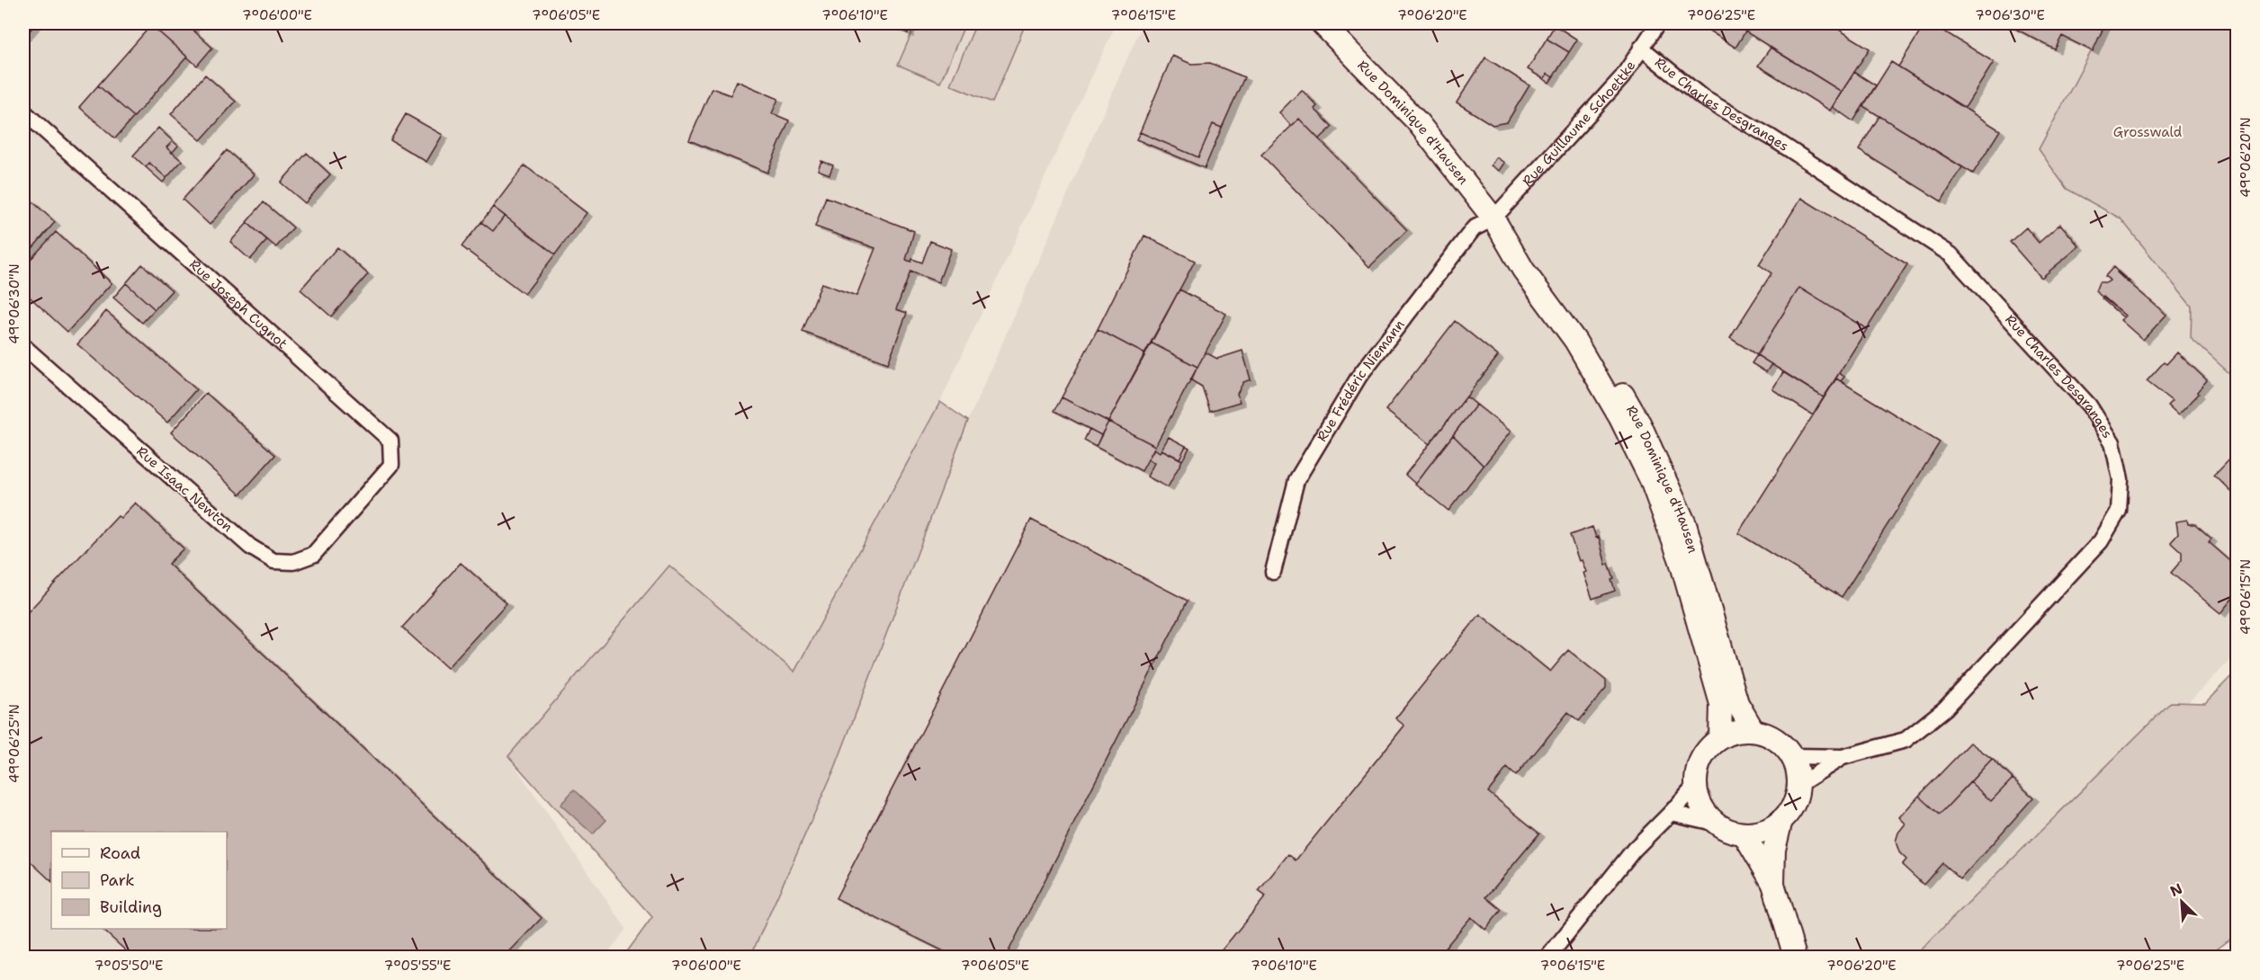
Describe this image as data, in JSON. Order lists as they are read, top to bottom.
{
  "streets": {
    "street": [
      "Rue Charles Desgranges",
      "Rue Guillaume Schoettke",
      "Rue Dominique d'Hausen",
      "Rue Joseph Cugnot",
      "Rue Frédéric Niemann",
      "Rue Isaac Newton"
    ]
  },
  "crossings": [
    ["Rue Charles Desgranges", "Rue Guillaume Schoettke"],
    ["Rue Charles Desgranges", "Rue Dominique d'Hausen"],
    ["Rue Guillaume Schoettke", "Rue Dominique d'Hausen"],
    ["Rue Guillaume Schoettke", "Rue Frédéric Niemann"],
    ["Rue Dominique d'Hausen", "Rue Frédéric Niemann"],
    ["Rue Joseph Cugnot", "Rue Isaac Newton"]
  ],
  "parks": ["Grosswald"],
  "legend": ["Road", "Park", "Building"],
  "north": "top left",
  "coordinates": [
    "7°06'00\"E",
    "7°06'05\"E",
    "7°06'10\"E",
    "7°06'15\"E",
    "7°06'20\"E",
    "7°06'25\"E",
    "7°06'30\"E",
    "49°06'20\"N",
    "49°06'30\"N",
    "49°06'15\"N",
    "49°06'25\"N",
    "7°05'50\"E",
    "7°05'55\"E"
  ]
}
